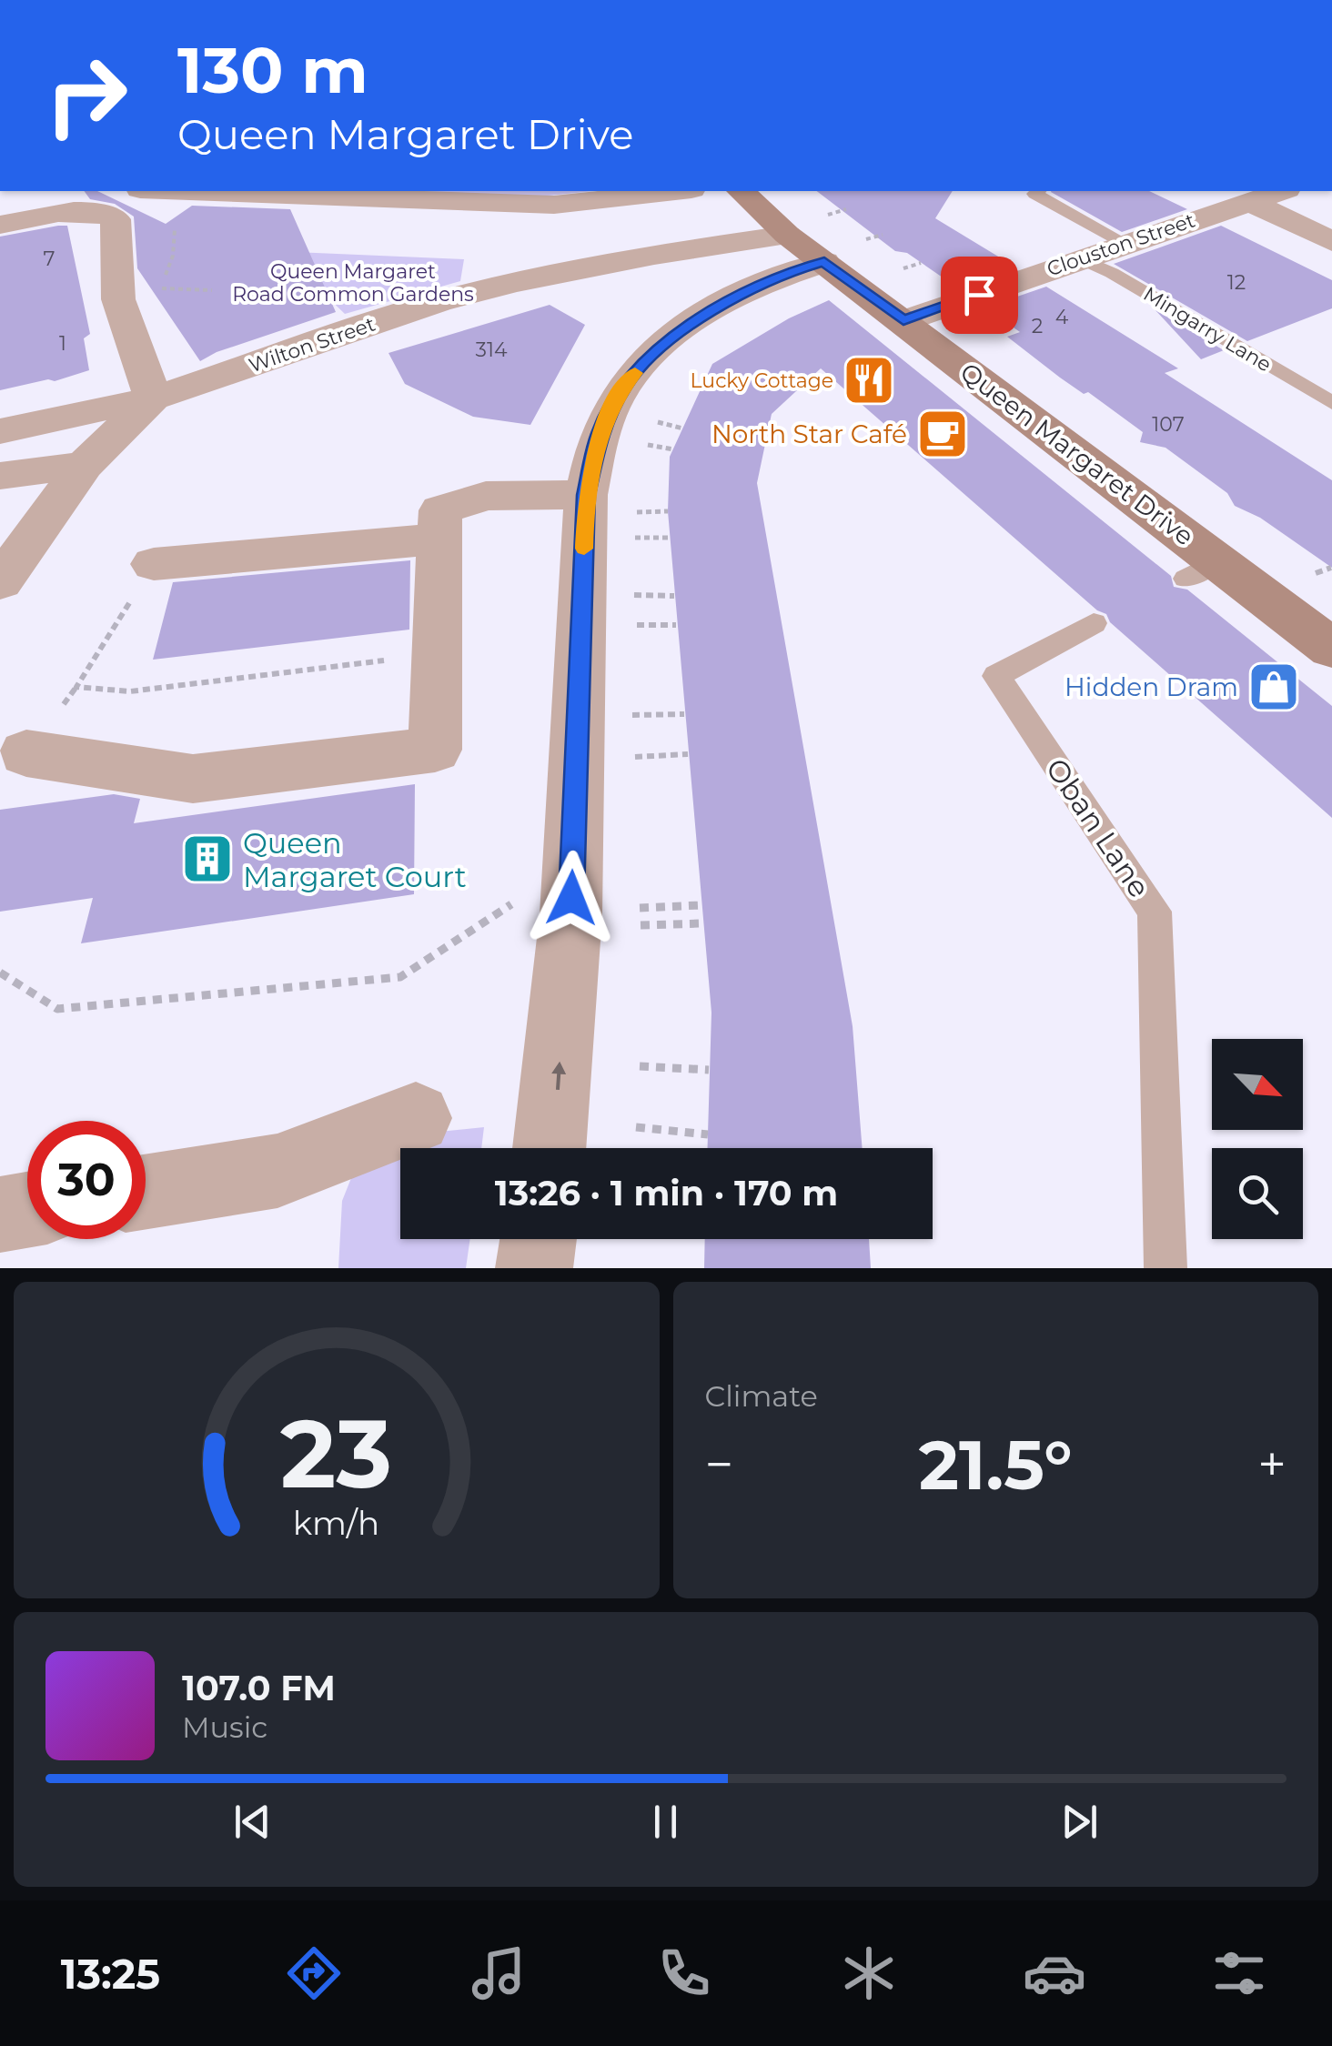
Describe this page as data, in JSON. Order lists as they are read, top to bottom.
{
  "streets": {
    "main road": ["Queen Margaret Drive"],
    "street": ["Clouston Street", "Wilton Street"],
    "lane": ["Mingarry Lane", "Oban Lane"]
  },
  "crossings": [
    ["Clouston Street", "Mingarry Lane"],
    ["Clouston Street", "Queen Margaret Drive"],
    ["Wilton Street", "Queen Margaret Drive"]
  ],
  "parks": ["Queen Margaret Road Common Gardens"],
  "places": {
    "restaurant": ["Lucky Cottage"],
    "cafe": ["North Star Café"],
    "shop": ["Hidden Dram"],
    "building": ["Queen Margaret Court"]
  },
  "house_numbers": [
    "7",
    "12",
    "4",
    "2",
    "1",
    "314",
    "107"
  ],
  "north": "bottom right",
  "page": {
    "turn": ["130 m", "Queen Margaret Drive"],
    "limit": "30",
    "trip": "13:26 · 1 min · 170 m",
    "tile": "Climate",
    "heat": ["−", "21.5°", "+"],
    "song": ["107.0 FM", "Music"],
    "tabs": "13:25",
    "gauge": ["23", "km/h"]
  }
}
